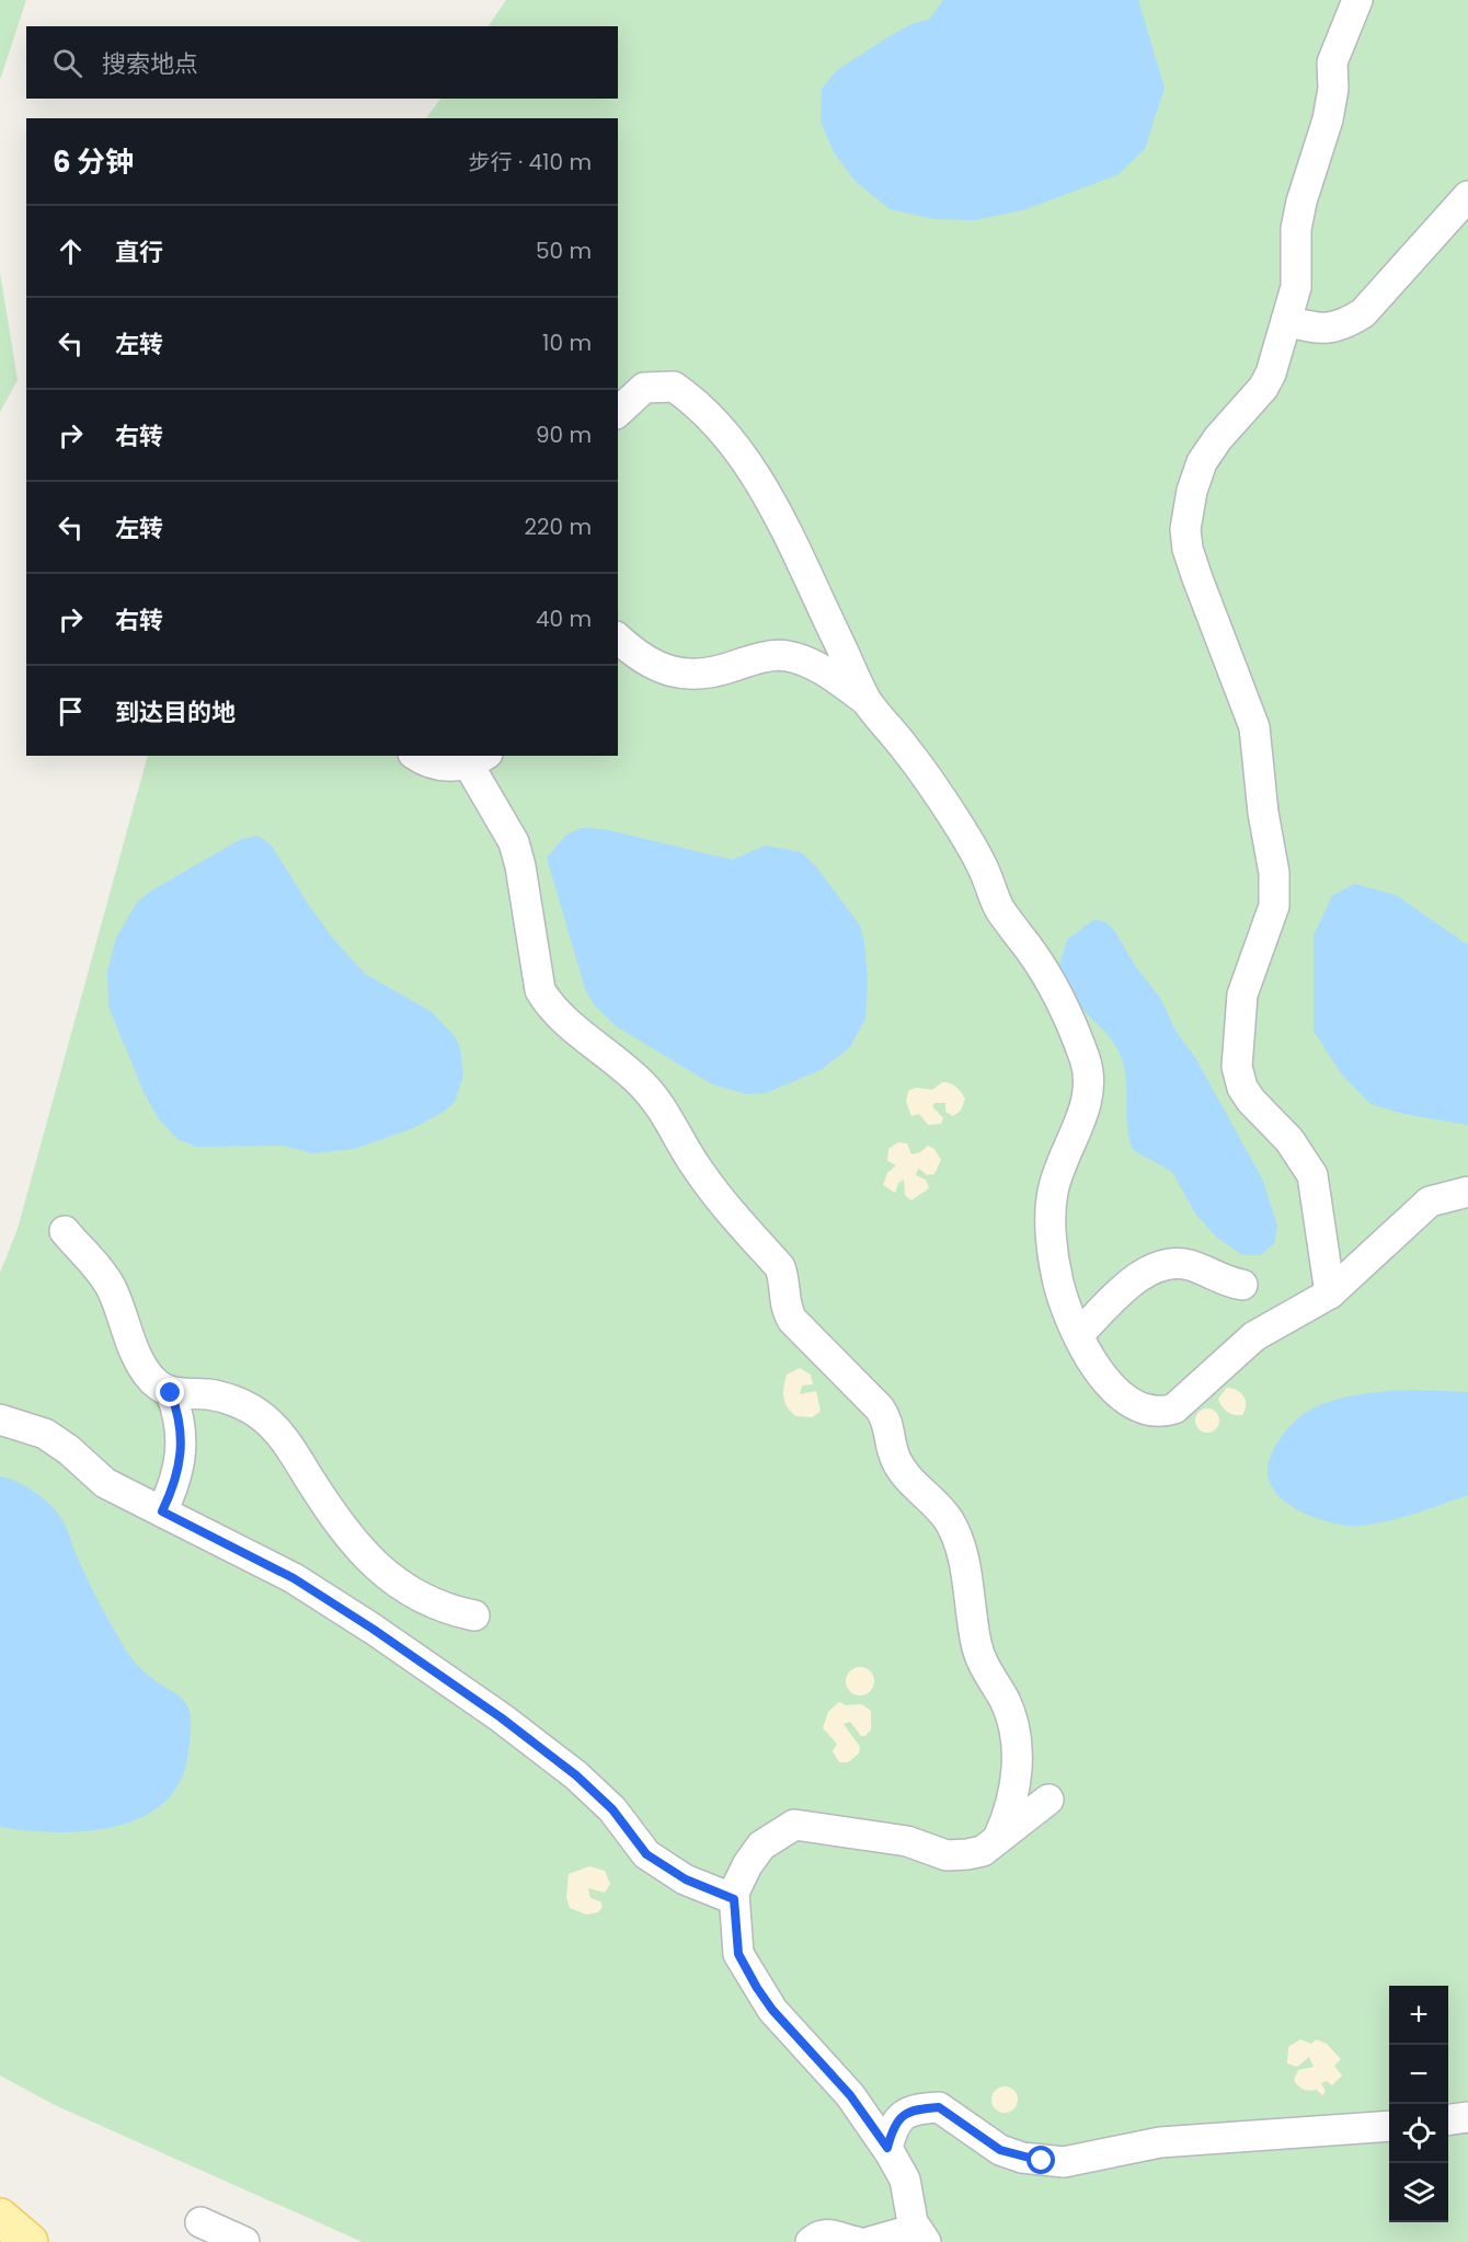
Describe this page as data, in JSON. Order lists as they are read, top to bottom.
{
  "page": {
    "search": "搜索地点",
    "heading": ["6 分钟", "步行 · 410 m"],
    "list": [
      ["直行", "50 m"],
      ["左转", "10 m"],
      ["右转", "90 m"],
      ["左转", "220 m"],
      ["右转", "40 m"],
      "到达目的地"
    ],
    "map_buttons": ["+", "−"]
  }
}
